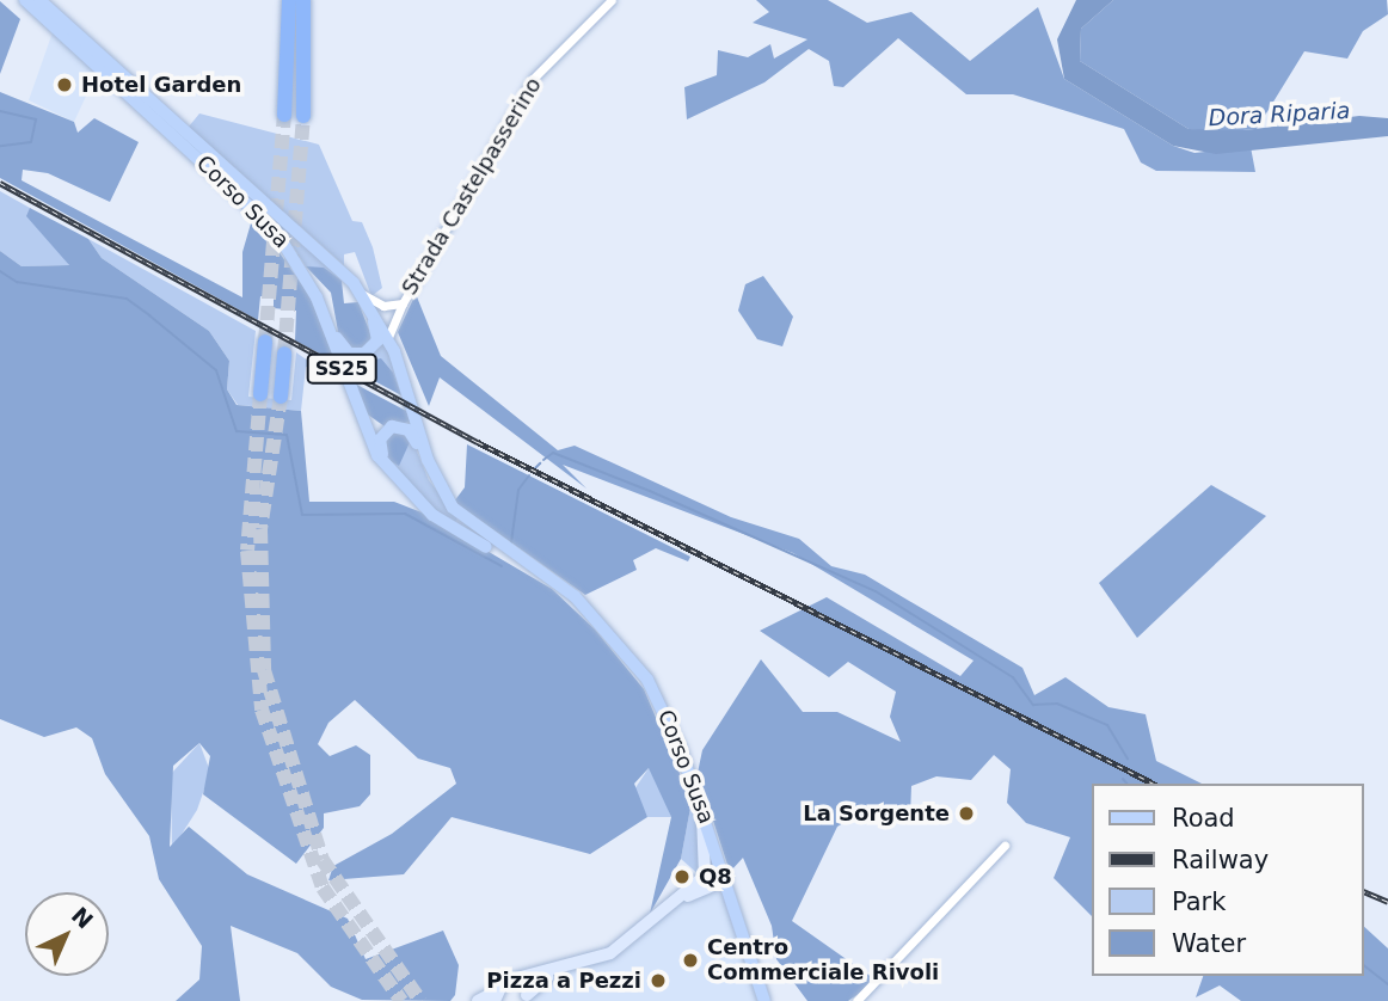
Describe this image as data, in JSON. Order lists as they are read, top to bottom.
{
  "streets": {
    "main road": ["Corso Susa", "SS25"],
    "street": ["Strada Castelpasserino"]
  },
  "crossings": [
    ["Strada Castelpasserino", "Corso Susa"]
  ],
  "water": ["Dora Riparia"],
  "places": [
    "Hotel Garden",
    "La Sorgente",
    "Q8",
    "Centro Commerciale Rivoli",
    "Pizza a Pezzi"
  ],
  "legend": [
    "Road",
    "Railway",
    "Park",
    "Water"
  ],
  "north": "top right"
}
